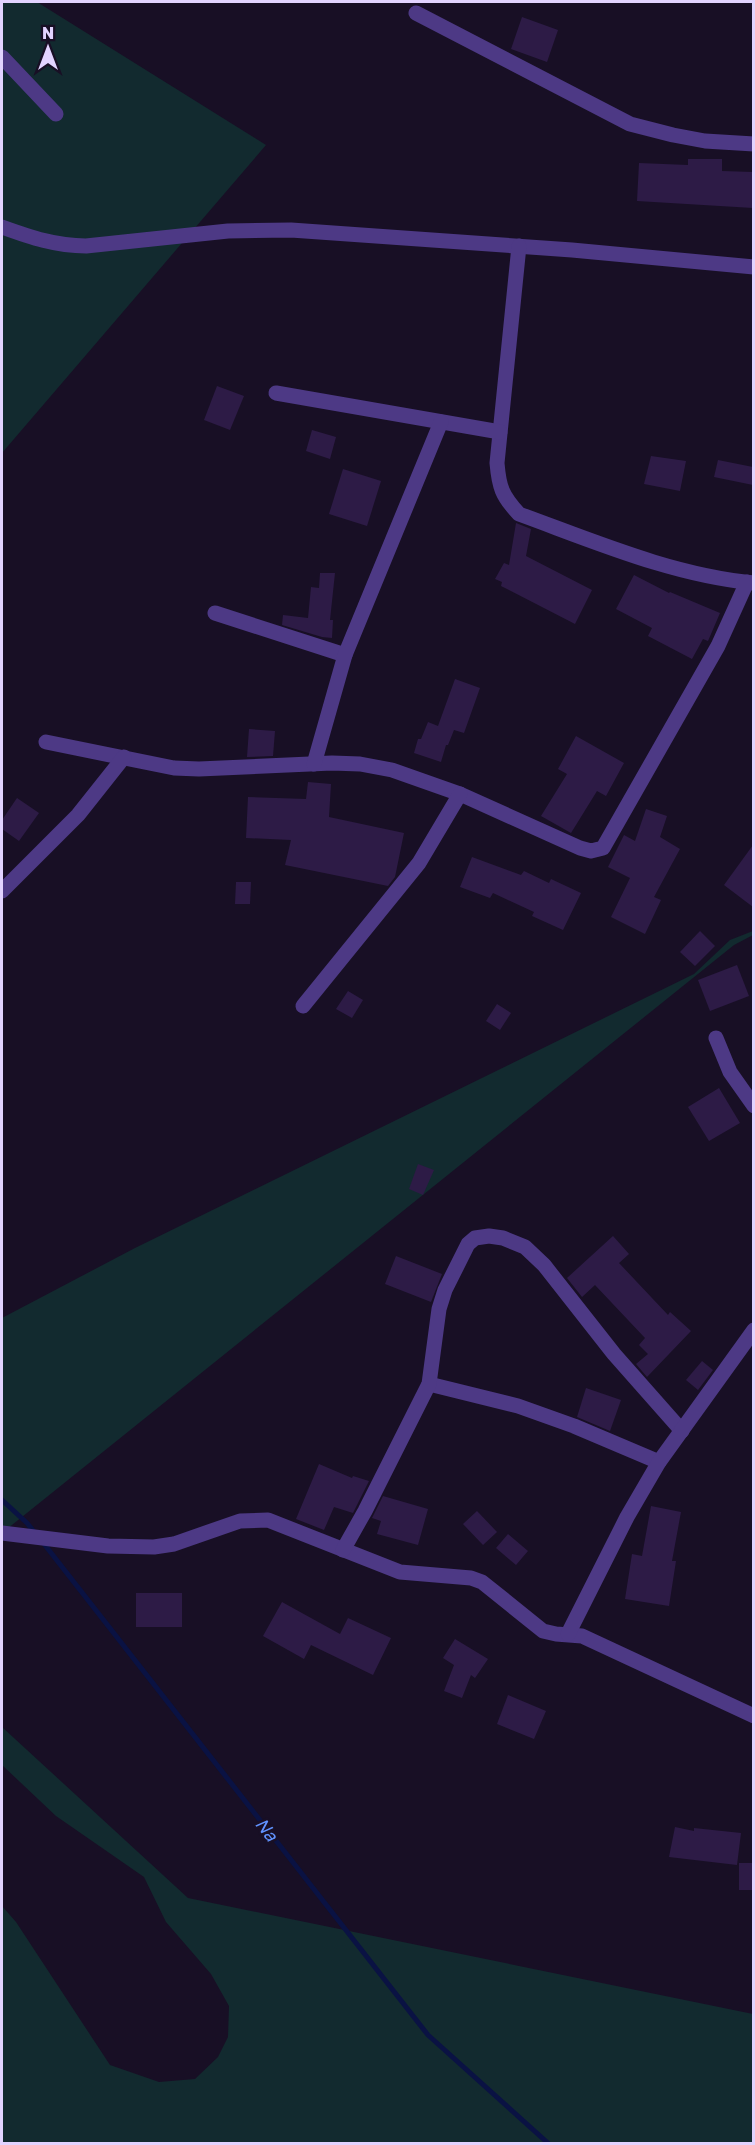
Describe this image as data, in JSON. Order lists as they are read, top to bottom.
{
  "water": ["Na"],
  "north": "top"
}
